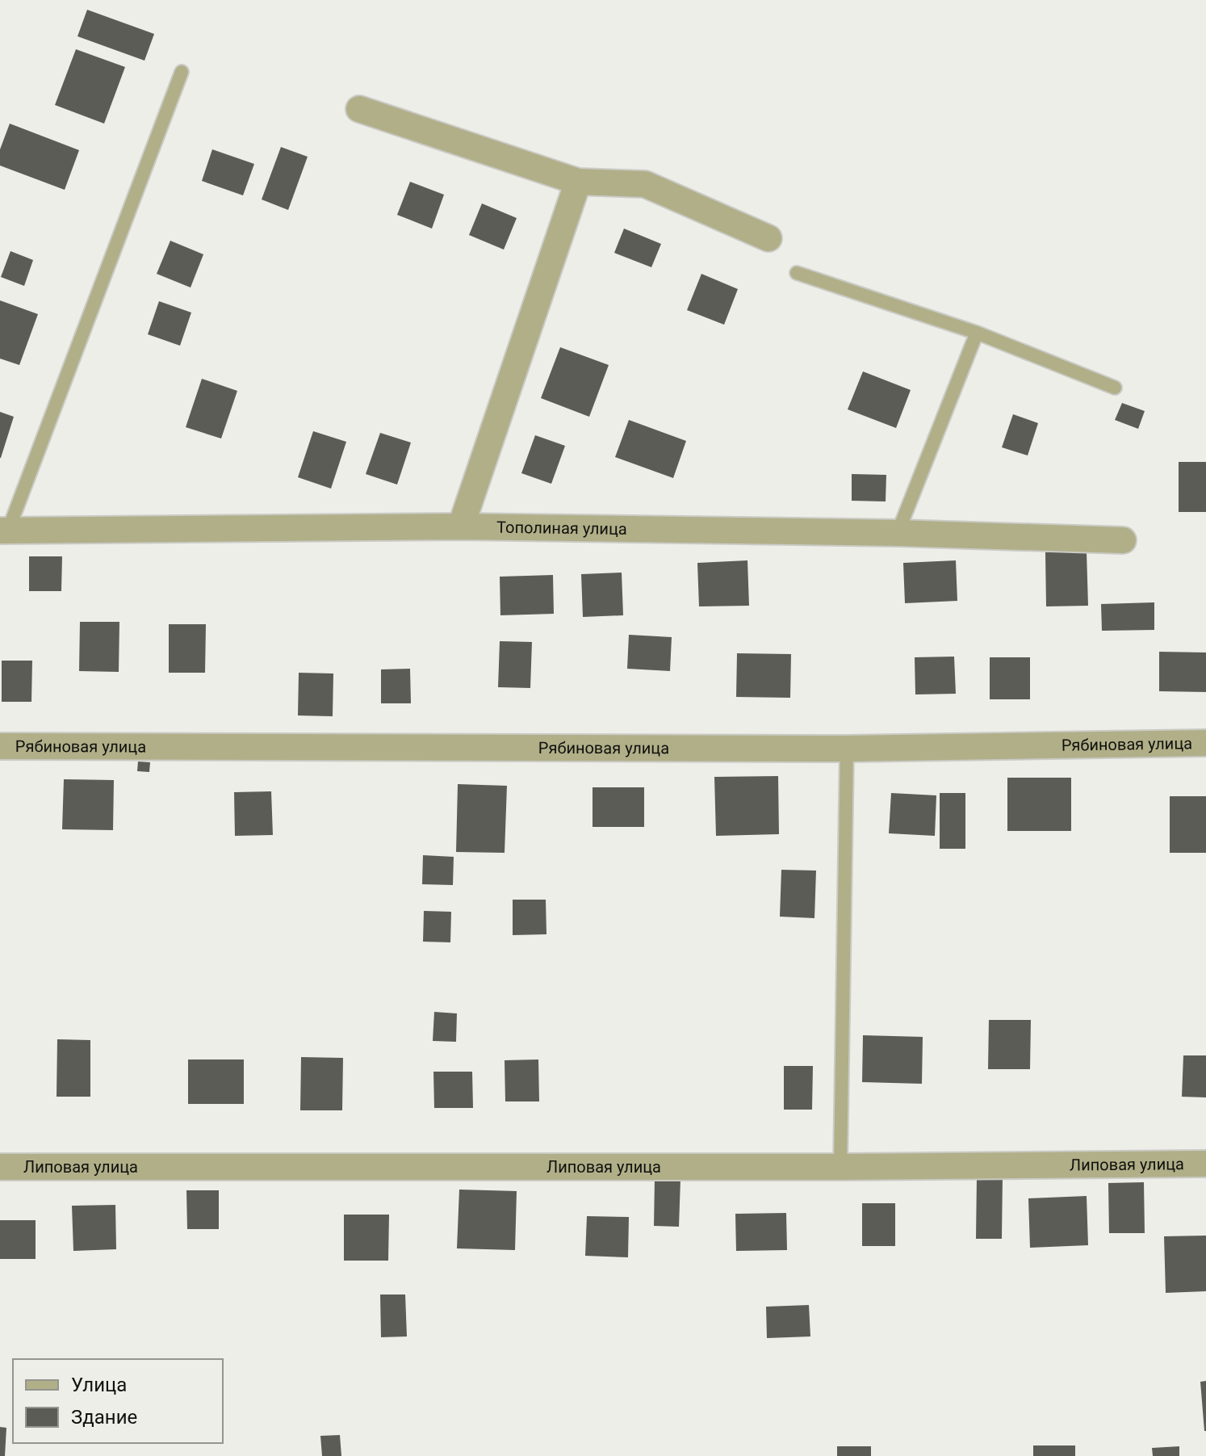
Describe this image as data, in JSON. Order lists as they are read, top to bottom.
{
  "streets": {
    "street": ["Тополиная улица", "Рябиновая улица", "Липовая улица"]
  },
  "legend": ["Улица", "Здание"]
}
